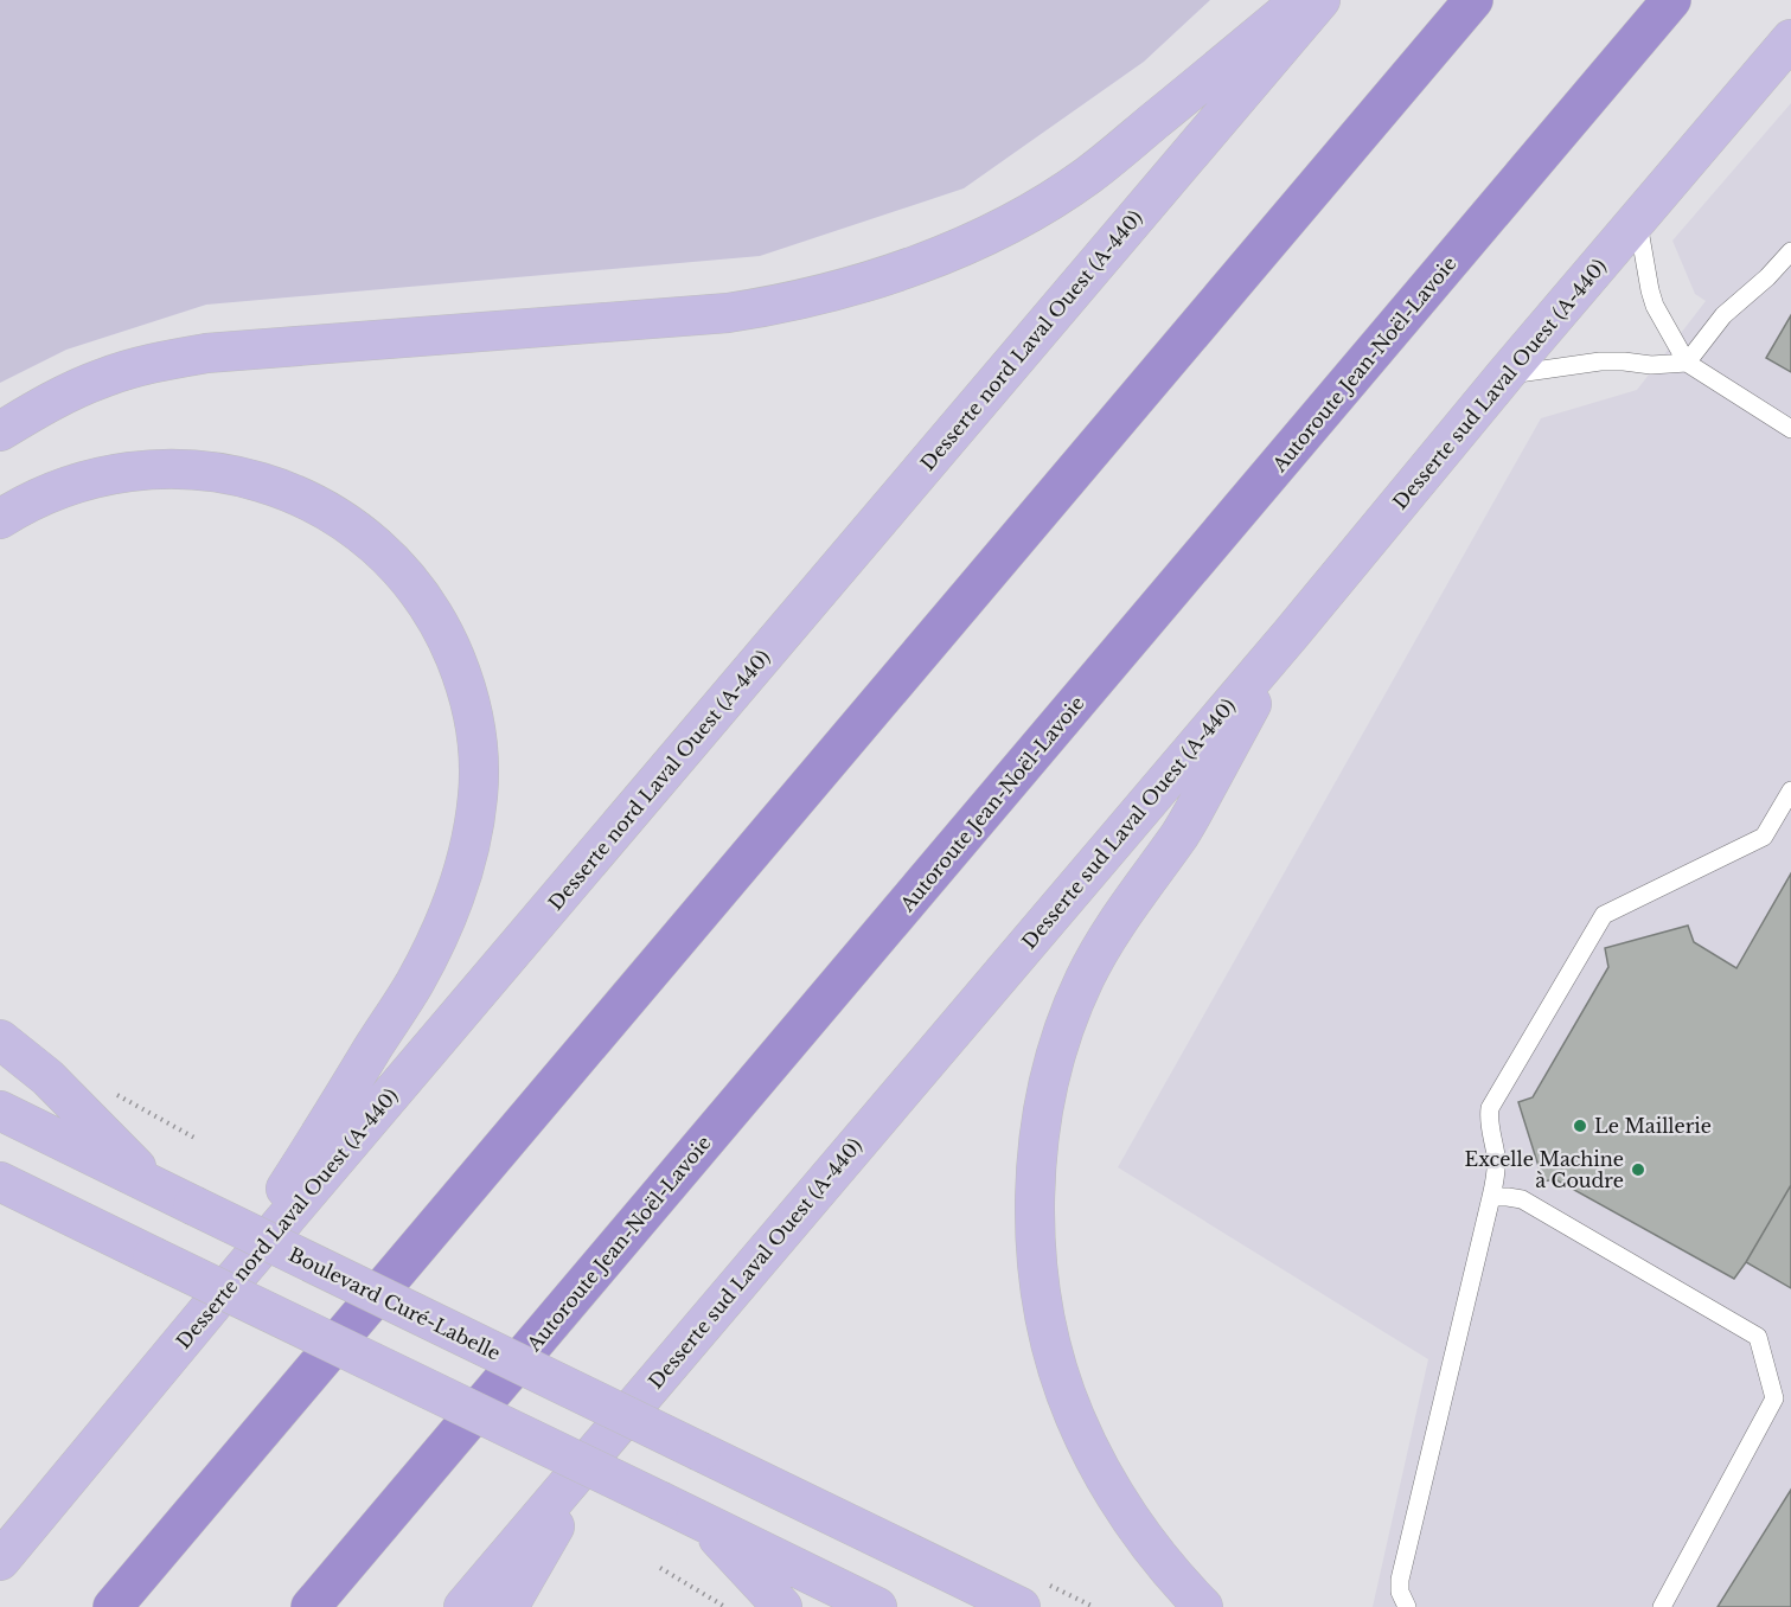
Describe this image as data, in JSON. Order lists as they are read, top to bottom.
{
  "streets": {
    "highway": ["Autoroute Jean-Noël-Lavoie"],
    "main road": ["Desserte nord Laval Ouest (A-440)", "Desserte sud Laval Ouest (A-440)", "Boulevard Curé-Labelle"]
  },
  "places": ["Le Maillerie", "Excelle Machine à Coudre"]
}
